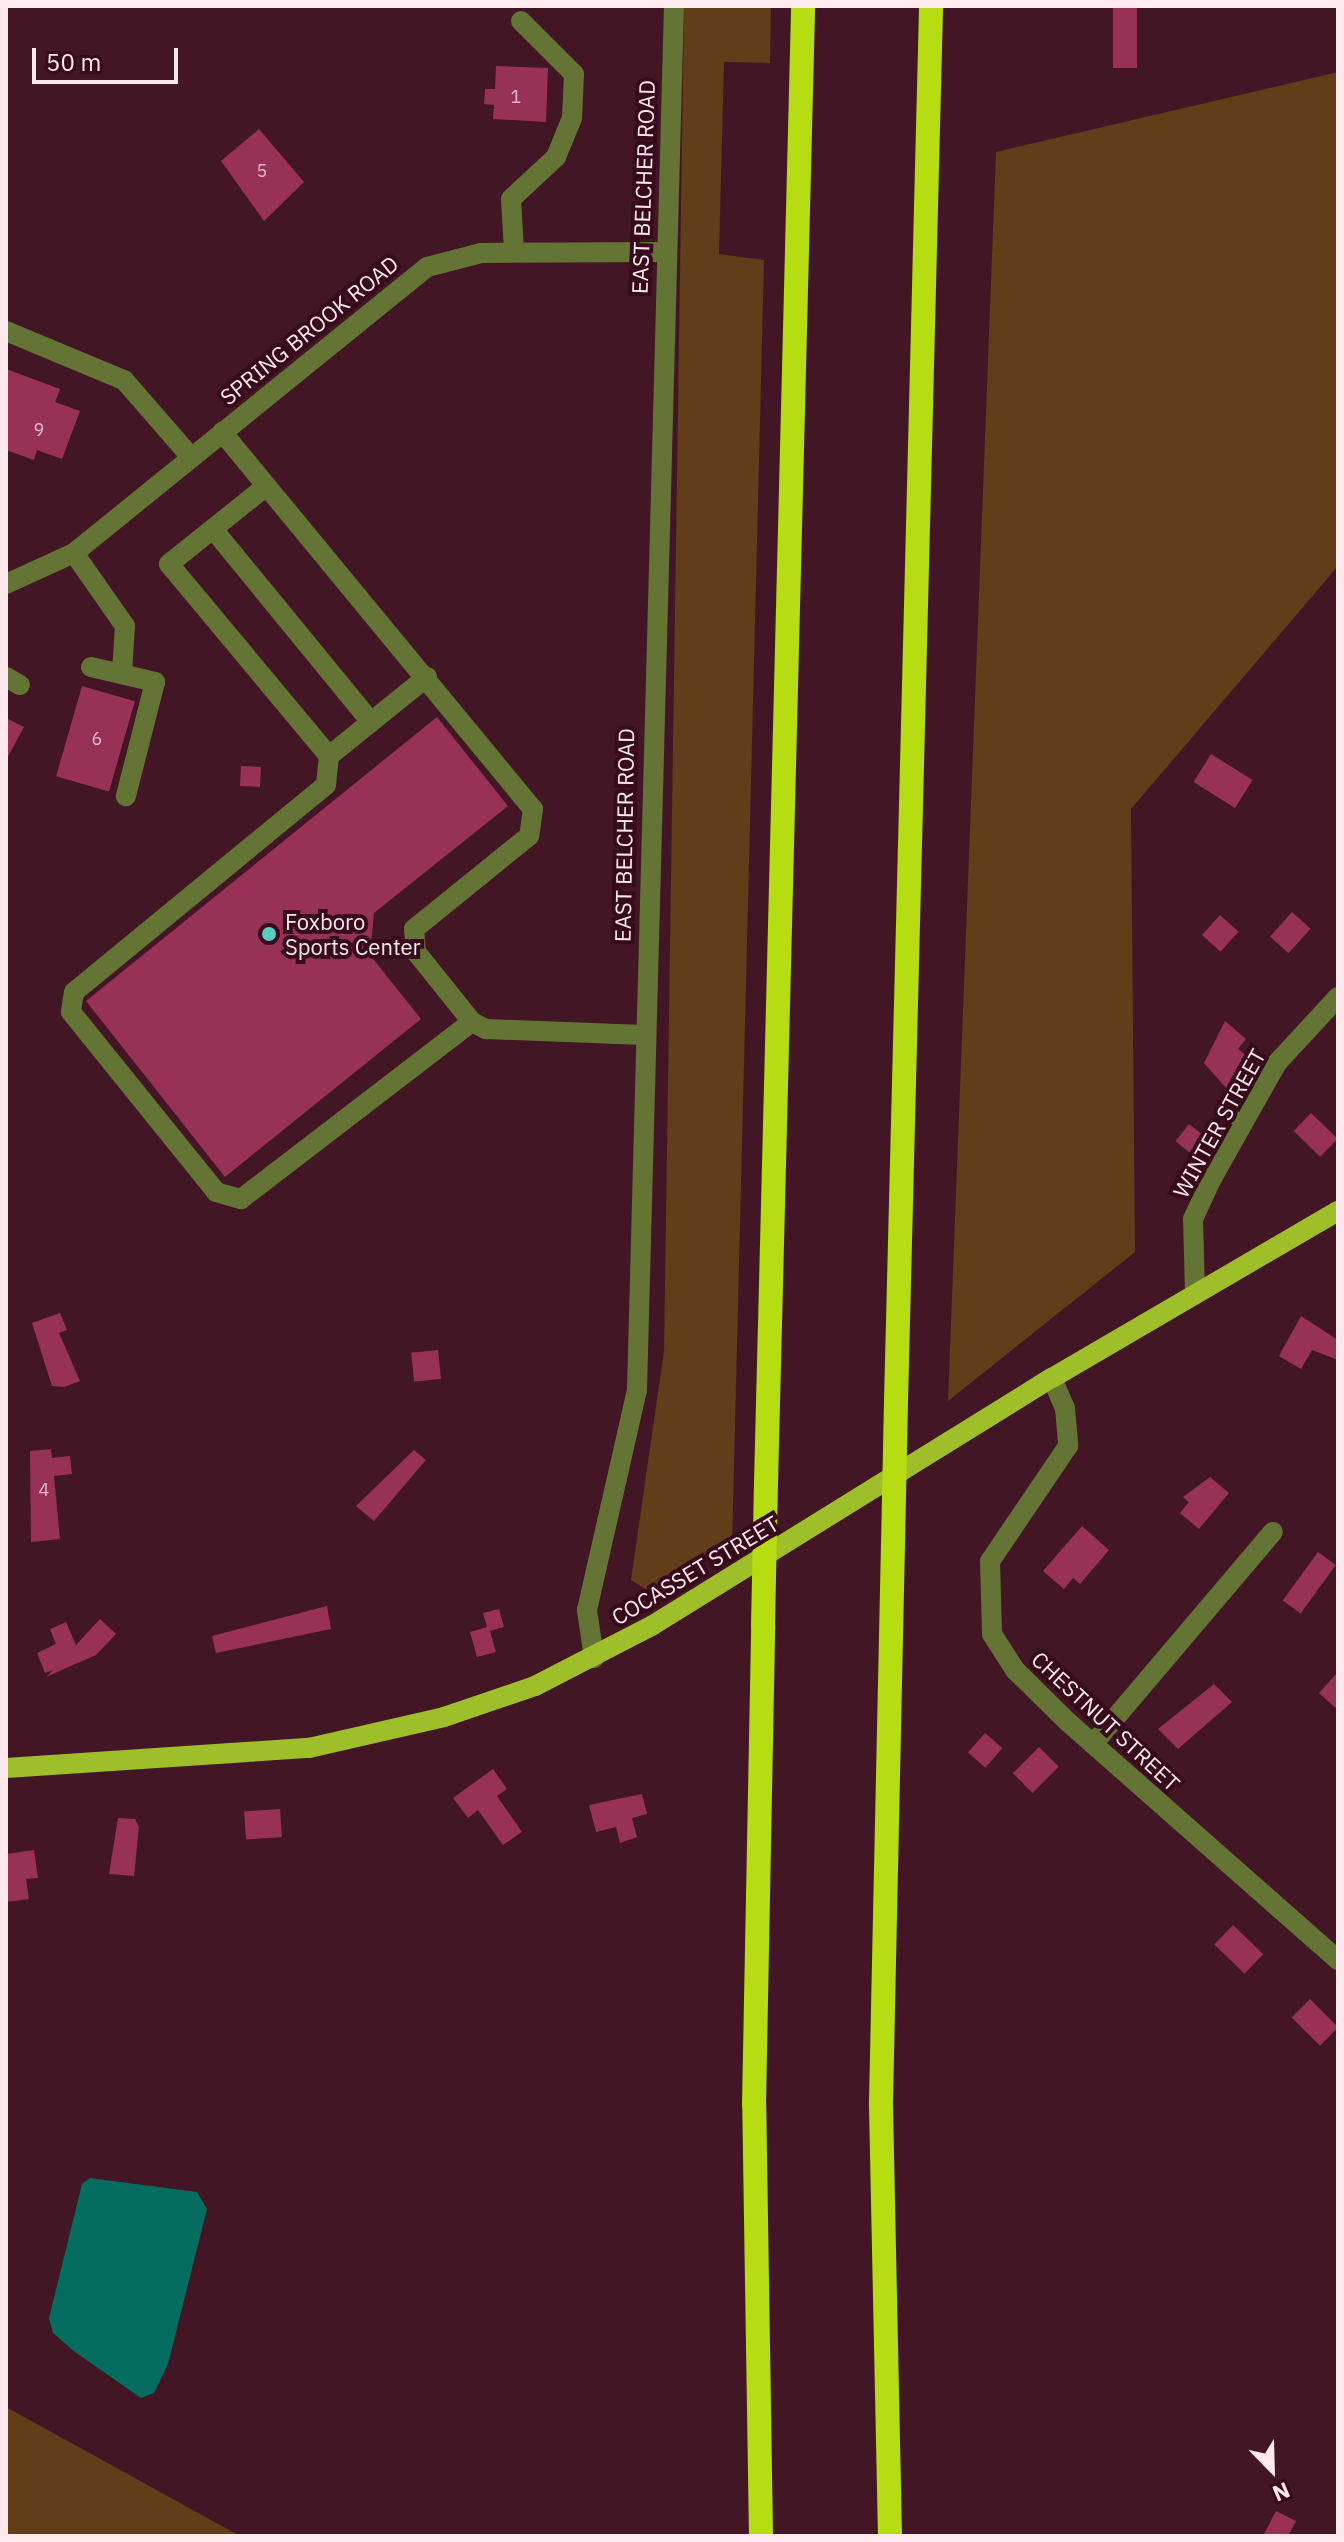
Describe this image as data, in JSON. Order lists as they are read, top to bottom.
{
  "streets": {
    "main road": ["COCASSET STREET"],
    "street": [
      "EAST BELCHER ROAD",
      "SPRING BROOK ROAD",
      "WINTER STREET",
      "CHESTNUT STREET"
    ]
  },
  "crossings": [
    ["EAST BELCHER ROAD", "SPRING BROOK ROAD"],
    ["EAST BELCHER ROAD", "COCASSET STREET"],
    ["WINTER STREET", "COCASSET STREET"],
    ["COCASSET STREET", "CHESTNUT STREET"]
  ],
  "places": ["Foxboro Sports Center"],
  "house_numbers": [
    "1",
    "5",
    "9",
    "6",
    "4"
  ],
  "scale_bar": "50 m",
  "north": "bottom right"
}
